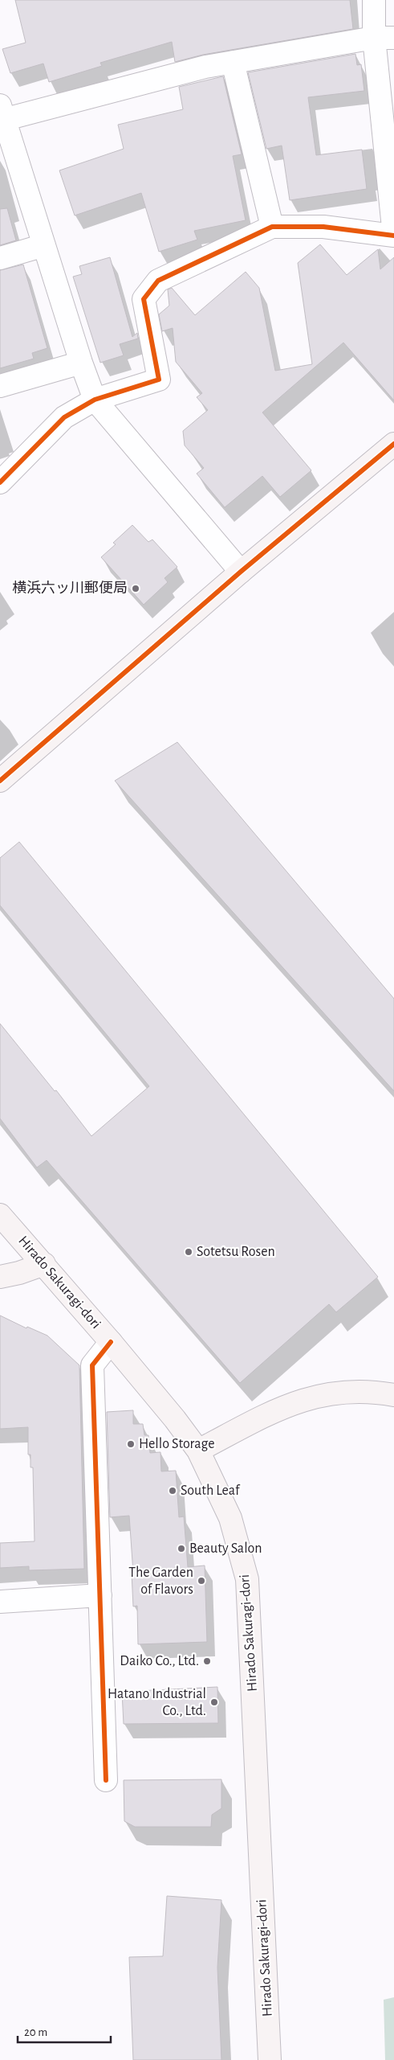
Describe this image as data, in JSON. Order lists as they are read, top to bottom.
{
  "streets": {
    "main road": ["Hirado Sakuragi-dori"]
  },
  "places": [
    "横浜六ッ川郵便局",
    "Sotetsu Rosen",
    "Hello Storage",
    "South Leaf",
    "Beauty Salon",
    "The Garden of Flavors",
    "Daiko Co., Ltd.",
    "Hatano Industrial Co., Ltd."
  ],
  "scale_bar": "20 m"
}
